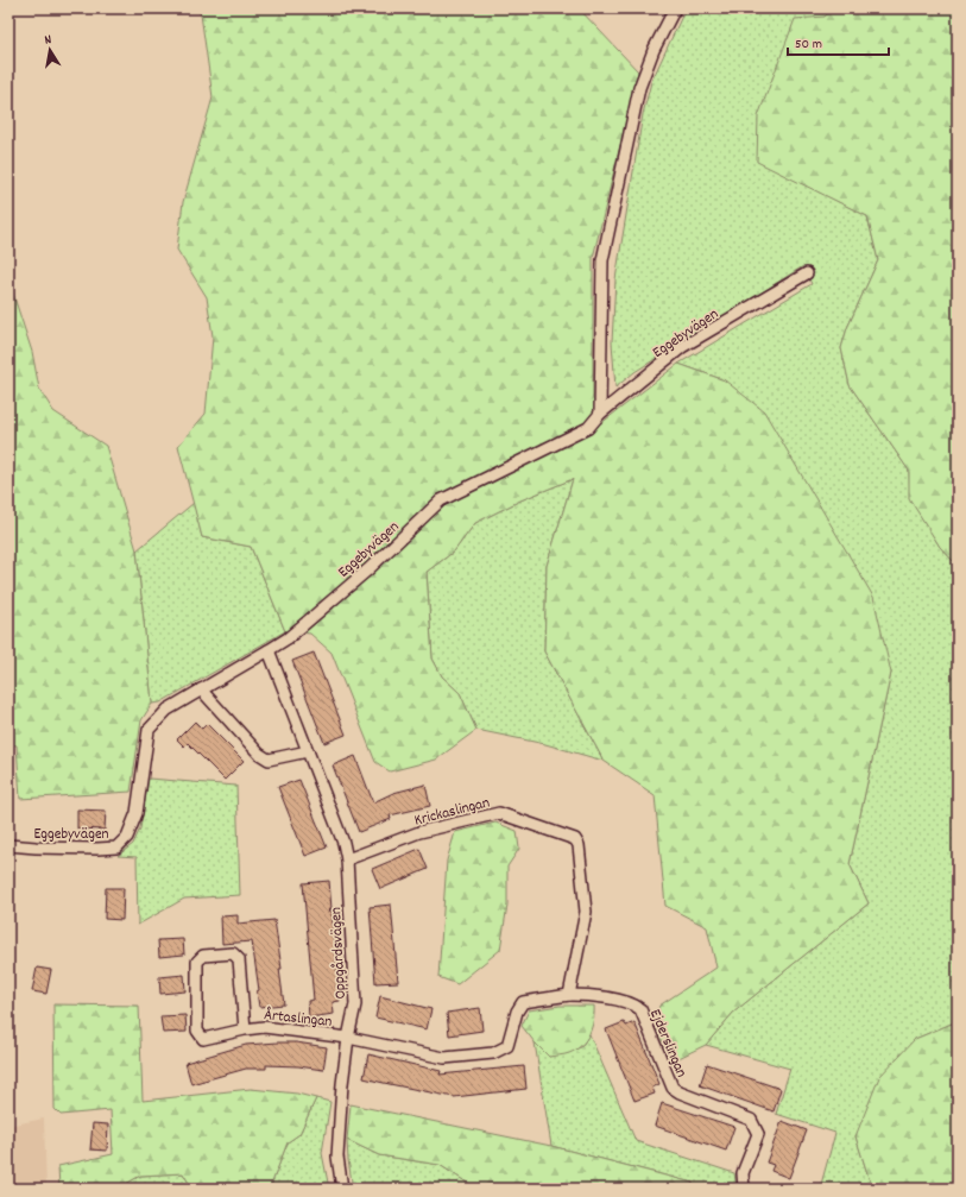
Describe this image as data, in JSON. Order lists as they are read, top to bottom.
{
  "streets": {
    "street": [
      "Eggebyvägen",
      "Krickaslingan",
      "Oppgårdsvägen",
      "Årtaslingan",
      "Ejderslingan"
    ]
  },
  "crossings": [
    ["Eggebyvägen", "Oppgårdsvägen"],
    ["Krickaslingan", "Oppgårdsvägen"],
    ["Krickaslingan", "Ejderslingan"],
    ["Oppgårdsvägen", "Årtaslingan"]
  ],
  "scale_bar": "50 m",
  "north": "top"
}
